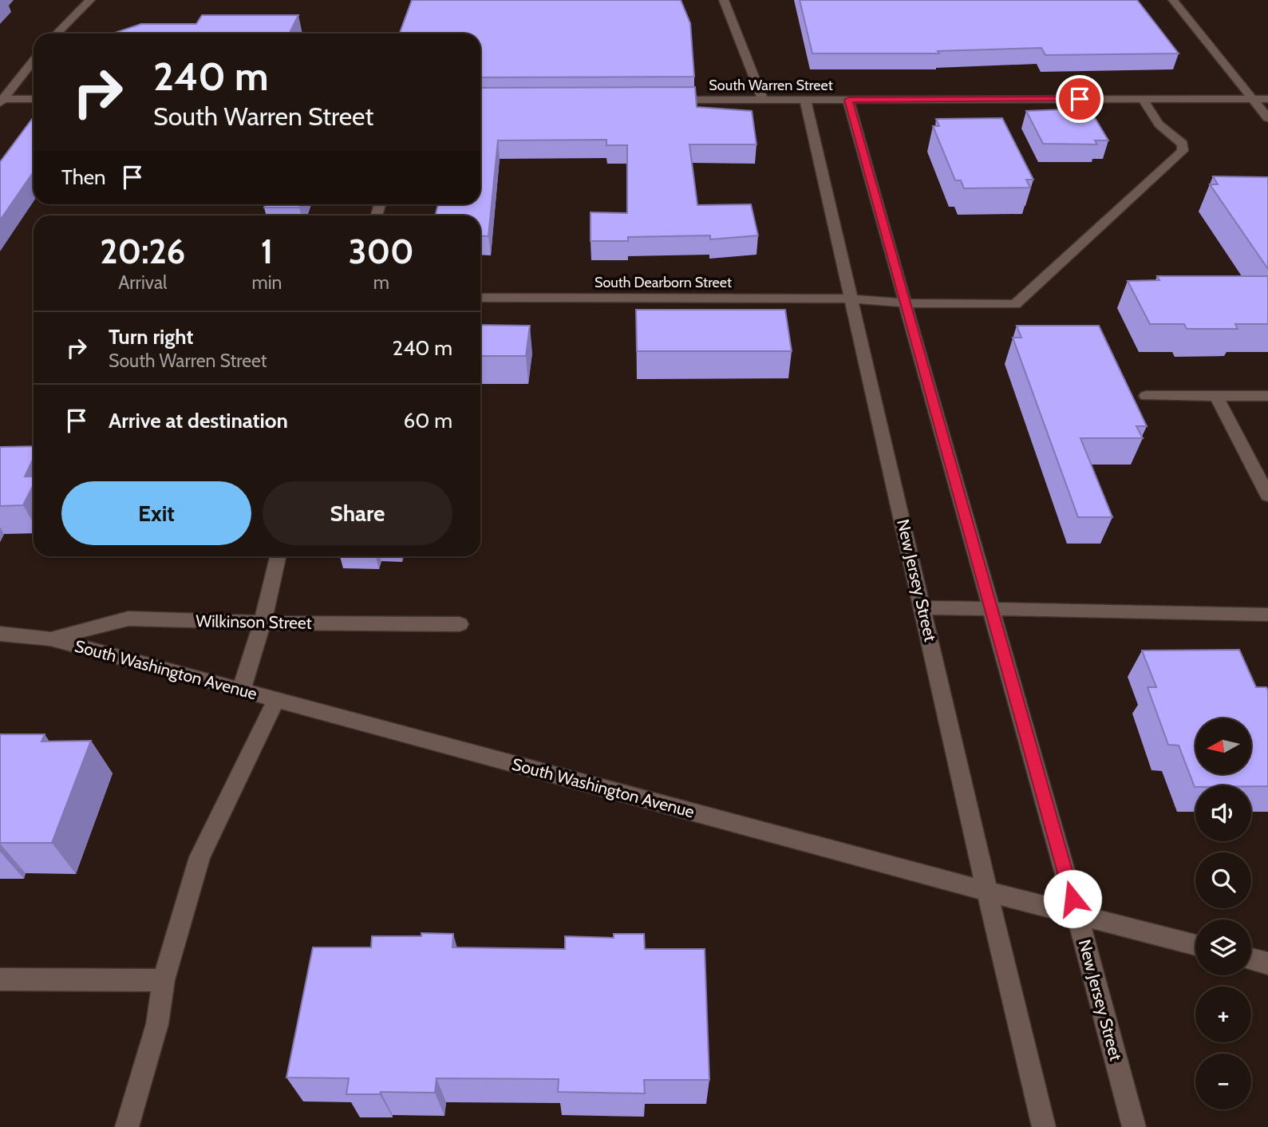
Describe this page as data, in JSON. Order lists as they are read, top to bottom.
{
  "streets": {
    "street": [
      "South Warren Street",
      "South Dearborn Street",
      "New Jersey Street",
      "Wilkinson Street",
      "South Washington Avenue"
    ]
  },
  "crossings": [
    ["South Warren Street", "South Dearborn Street"],
    ["South Warren Street", "New Jersey Street"],
    ["South Dearborn Street", "New Jersey Street"],
    ["New Jersey Street", "South Washington Avenue"],
    ["Wilkinson Street", "South Washington Avenue"]
  ],
  "north": "left",
  "page": {
    "turn": ["240 m", "South Warren Street"],
    "then": "Then",
    "eta": [
      "20:26",
      "Arrival",
      "1",
      "min",
      "300",
      "m"
    ],
    "list": [
      {
        "name": "Turn right",
        "note": "South Warren Street",
        "value": "240 m"
      },
      {
        "name": "Arrive at destination",
        "value": "60 m"
      }
    ],
    "buttons": ["Exit", "Share"],
    "map_buttons": ["+", "−"]
  }
}
